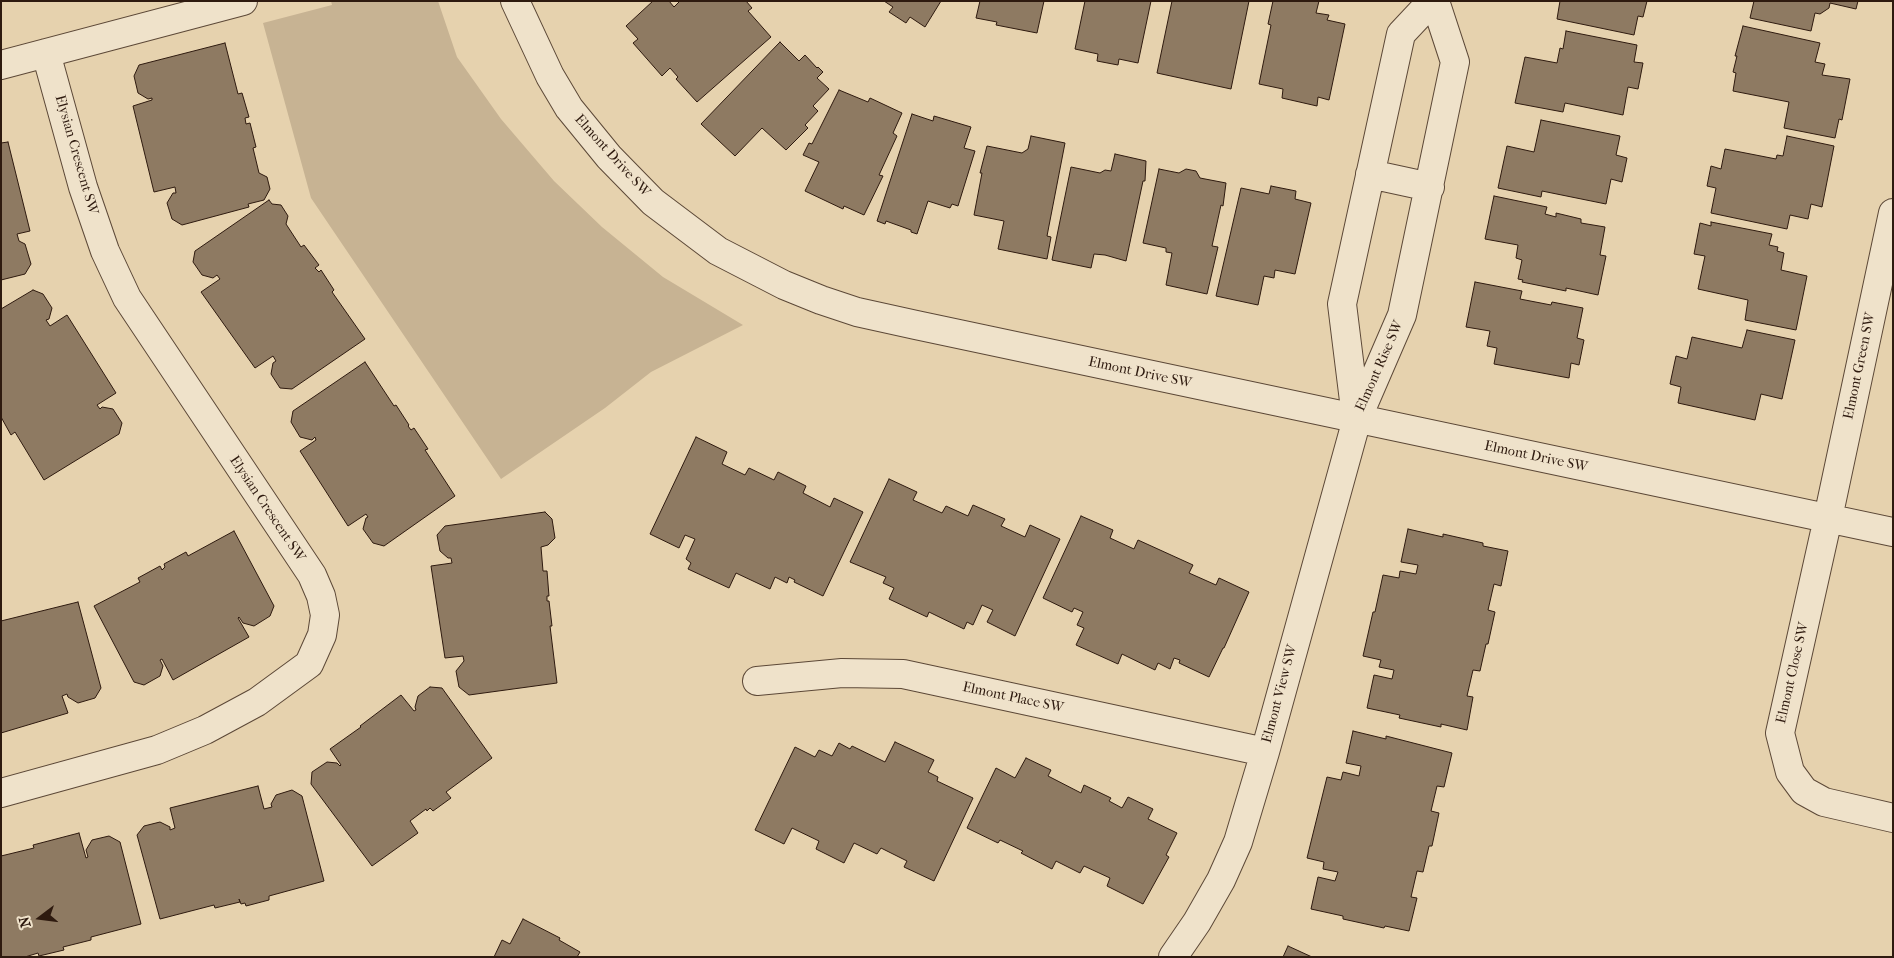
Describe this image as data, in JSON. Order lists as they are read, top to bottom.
{
  "streets": {
    "street": [
      "Elysian Crescent SW",
      "Elmont Drive SW",
      "Elmont Rise SW",
      "Elmont Green SW",
      "Elmont Close SW",
      "Elmont View SW",
      "Elmont Place SW"
    ]
  },
  "crossings": [
    ["Elmont Drive SW", "Elmont Rise SW"],
    ["Elmont Drive SW", "Elmont Green SW"],
    ["Elmont Drive SW", "Elmont Close SW"],
    ["Elmont Drive SW", "Elmont View SW"],
    ["Elmont Rise SW", "Elmont View SW"],
    ["Elmont Green SW", "Elmont Close SW"],
    ["Elmont View SW", "Elmont Place SW"]
  ],
  "north": "left"
}
